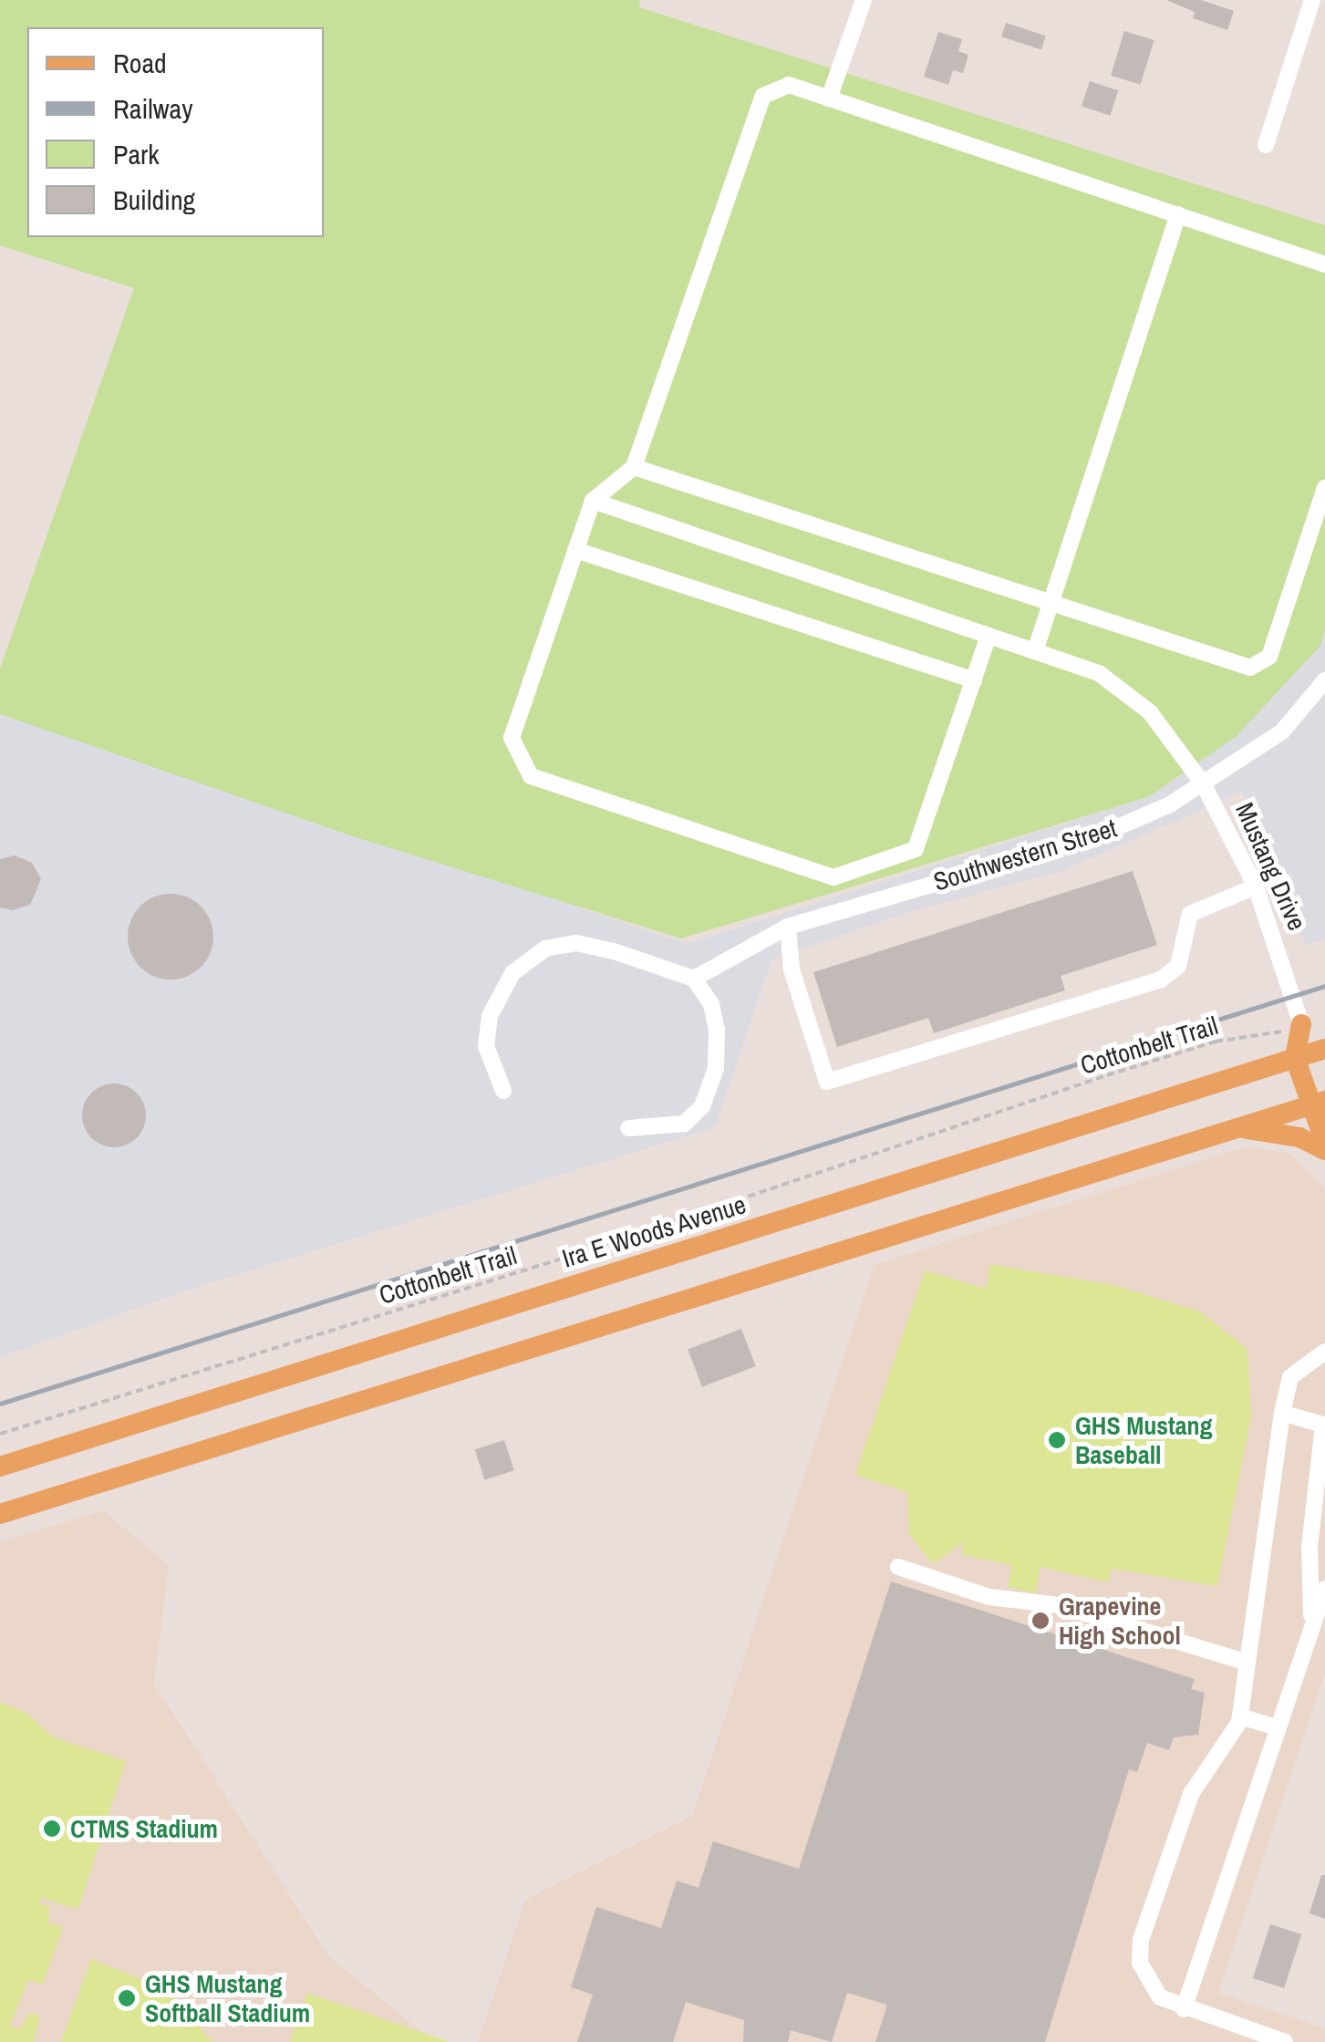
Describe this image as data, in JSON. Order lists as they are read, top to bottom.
{
  "streets": {
    "main road": ["Mustang Drive", "Ira E Woods Avenue"],
    "street": ["Southwestern Street"],
    "path": ["Cottonbelt Trail"]
  },
  "crossings": [
    ["Southwestern Street", "Mustang Drive"],
    ["Mustang Drive", "Cottonbelt Trail"],
    ["Mustang Drive", "Ira E Woods Avenue"]
  ],
  "places": [
    "GHS Mustang Baseball",
    "Grapevine High School",
    "CTMS Stadium",
    "GHS Mustang Softball Stadium"
  ],
  "legend": [
    "Road",
    "Railway",
    "Park",
    "Building"
  ]
}
